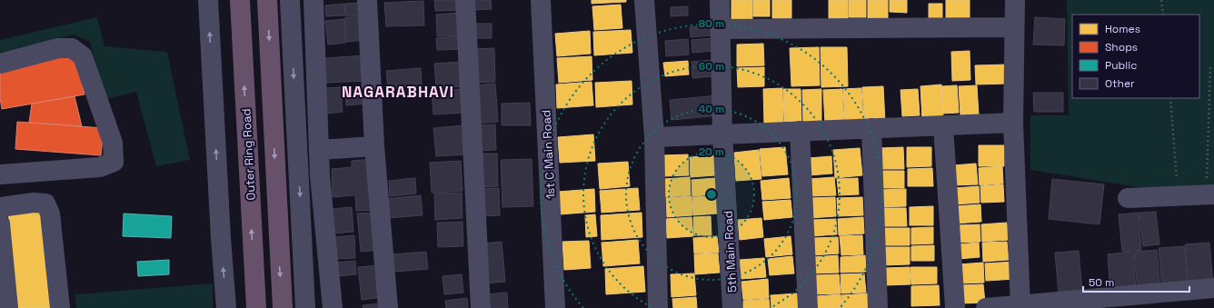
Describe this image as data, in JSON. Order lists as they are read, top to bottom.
{
  "streets": {
    "highway": ["Outer Ring Road"],
    "street": ["1st C Main Road", "5th Main Road"]
  },
  "districts": ["NAGARABHAVI"],
  "legend": [
    "Homes",
    "Shops",
    "Public",
    "Other"
  ],
  "scale_bar": "50 m",
  "rings": [
    "80 m",
    "60 m",
    "40 m",
    "20 m"
  ]
}
